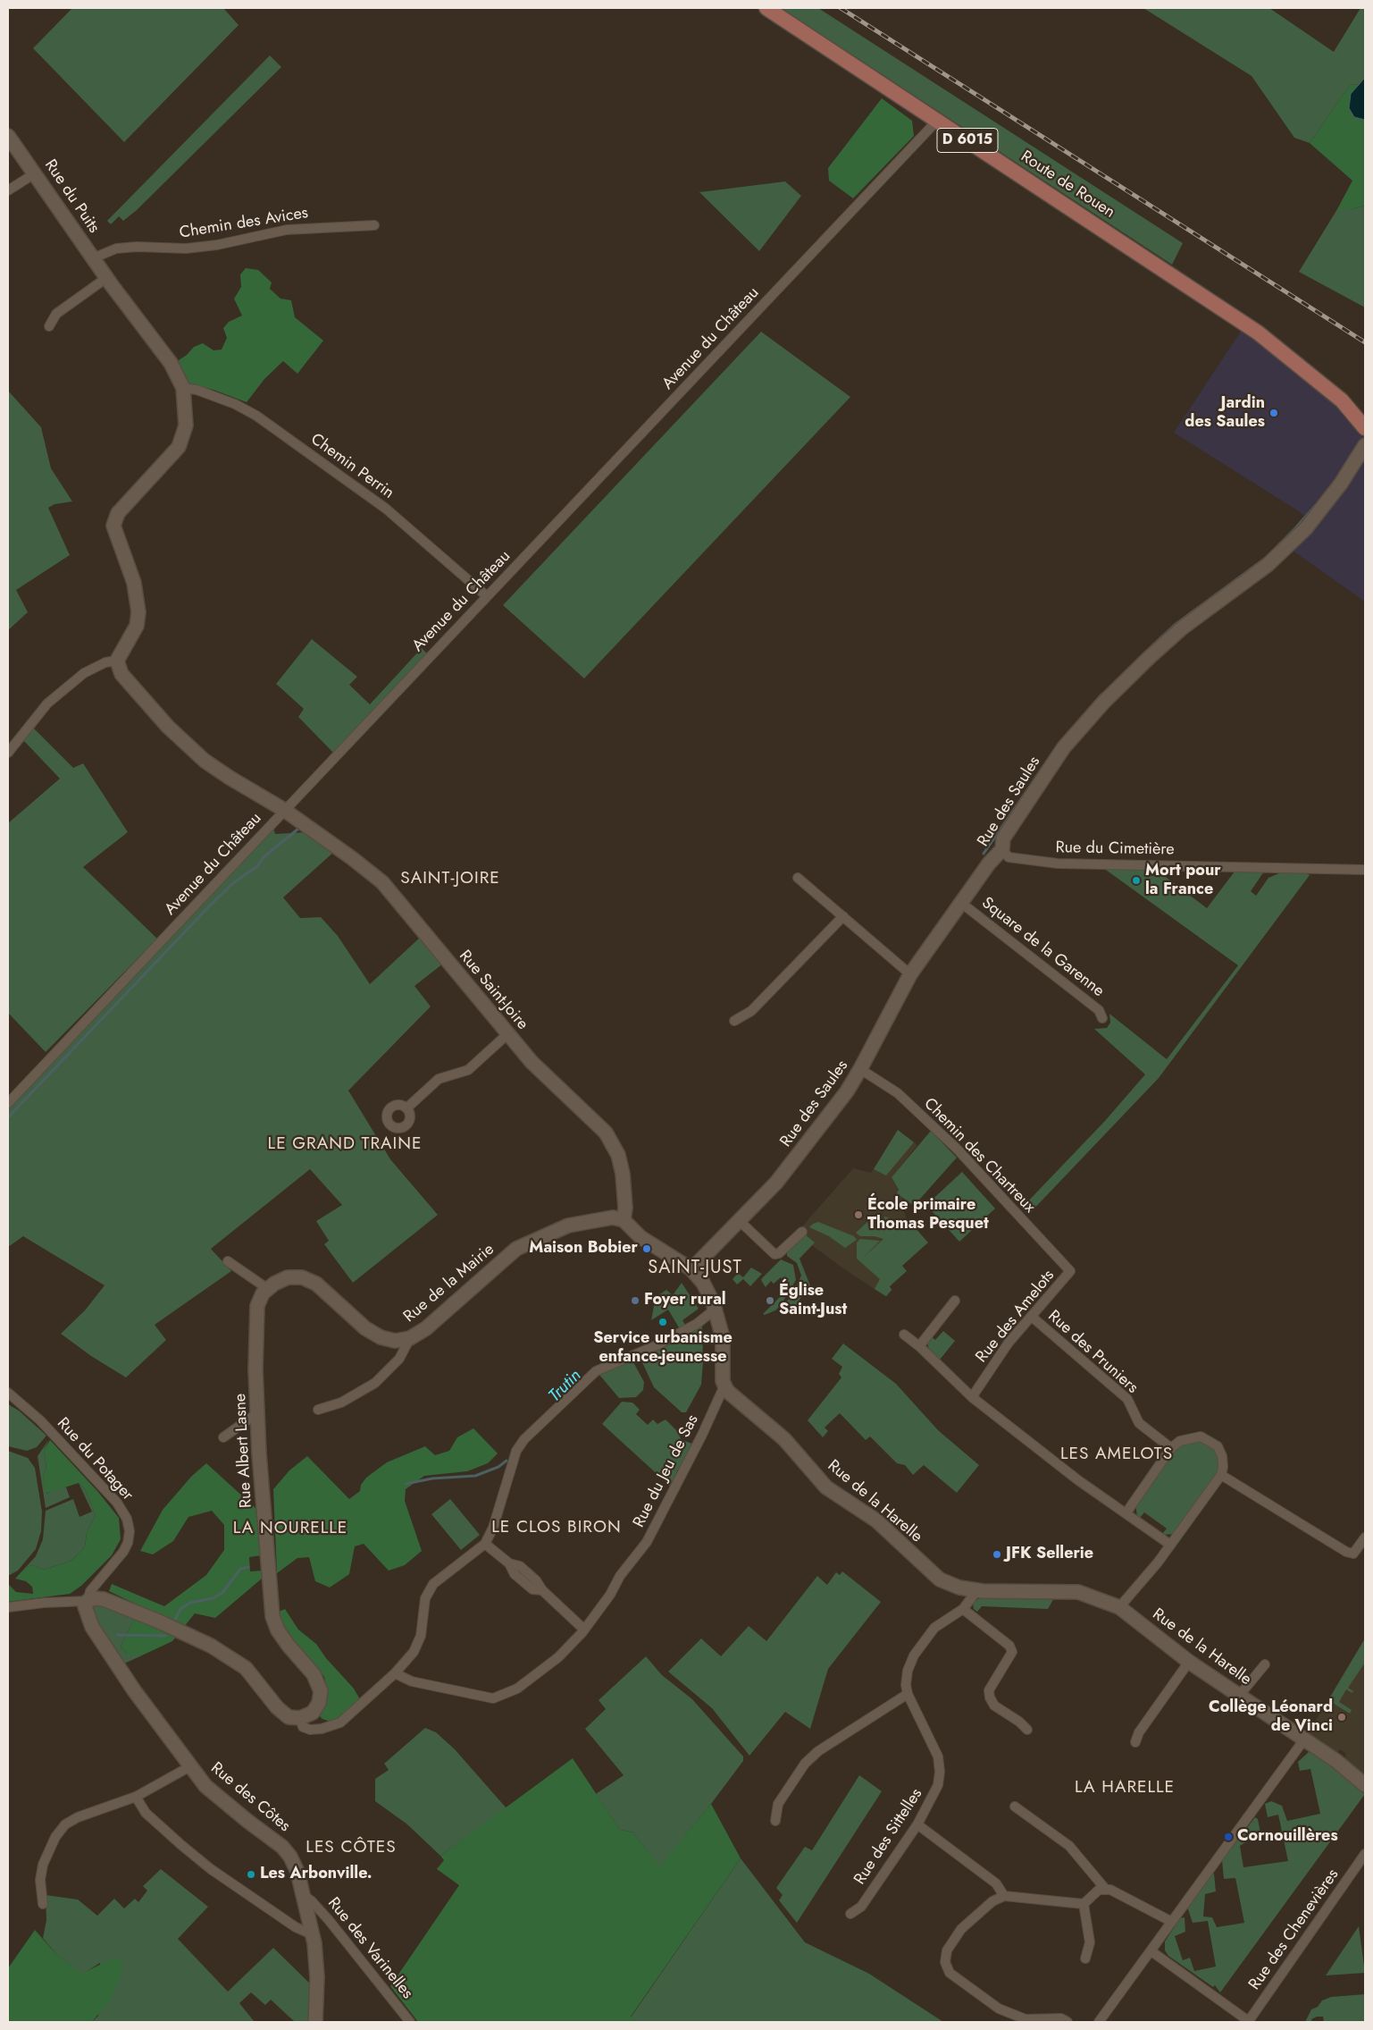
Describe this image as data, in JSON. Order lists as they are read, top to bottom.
{
  "streets": {
    "main road": ["D 6015", "Route de Rouen"],
    "street": [
      "Rue du Puits",
      "Chemin des Avices",
      "Avenue du Château",
      "Chemin Perrin",
      "Rue des Saules",
      "Rue du Cimetière",
      "Square de la Garenne",
      "Rue Saint-Joire",
      "Chemin des Chartreux",
      "Rue de la Mairie",
      "Rue des Amelots",
      "Rue des Pruniers",
      "Rue Albert Lasne",
      "Rue du Potager",
      "Rue du Jeu de Sas",
      "Rue de la Harelle",
      "Rue des Côtes",
      "Rue des Sittelles",
      "Rue des Chenevières",
      "Rue des Varinelles"
    ]
  },
  "crossings": [
    ["Route de Rouen", "Avenue du Château"],
    ["Rue du Puits", "Chemin des Avices"],
    ["Rue du Puits", "Chemin Perrin"],
    ["Avenue du Château", "Chemin Perrin"],
    ["Avenue du Château", "Rue Saint-Joire"],
    ["Rue des Saules", "Rue du Cimetière"],
    ["Rue des Saules", "Square de la Garenne"],
    ["Rue des Saules", "Chemin des Chartreux"],
    ["Rue Saint-Joire", "Rue de la Mairie"],
    ["Chemin des Chartreux", "Rue des Amelots"],
    ["Rue de la Mairie", "Rue Albert Lasne"],
    ["Rue des Amelots", "Rue des Pruniers"],
    ["Rue du Potager", "Rue des Côtes"],
    ["Rue du Jeu de Sas", "Rue de la Harelle"],
    ["Rue des Côtes", "Rue des Varinelles"]
  ],
  "districts": [
    "SAINT-JOIRE",
    "LE GRAND TRAINE",
    "SAINT-JUST",
    "LES AMELOTS",
    "LE CLOS BIRON",
    "LA NOURELLE",
    "LA HARELLE",
    "LES CÔTES"
  ],
  "water": ["Trutin"],
  "places": [
    "Jardin des Saules",
    "Mort pour la France",
    "École primaire Thomas Pesquet",
    "Maison Bobier",
    "Foyer rural",
    "Église Saint-Just",
    "Service urbanisme enfance-jeunesse",
    "JFK Sellerie",
    "Collège Léonard de Vinci",
    "Cornouillères",
    "Les Arbonville."
  ]
}
